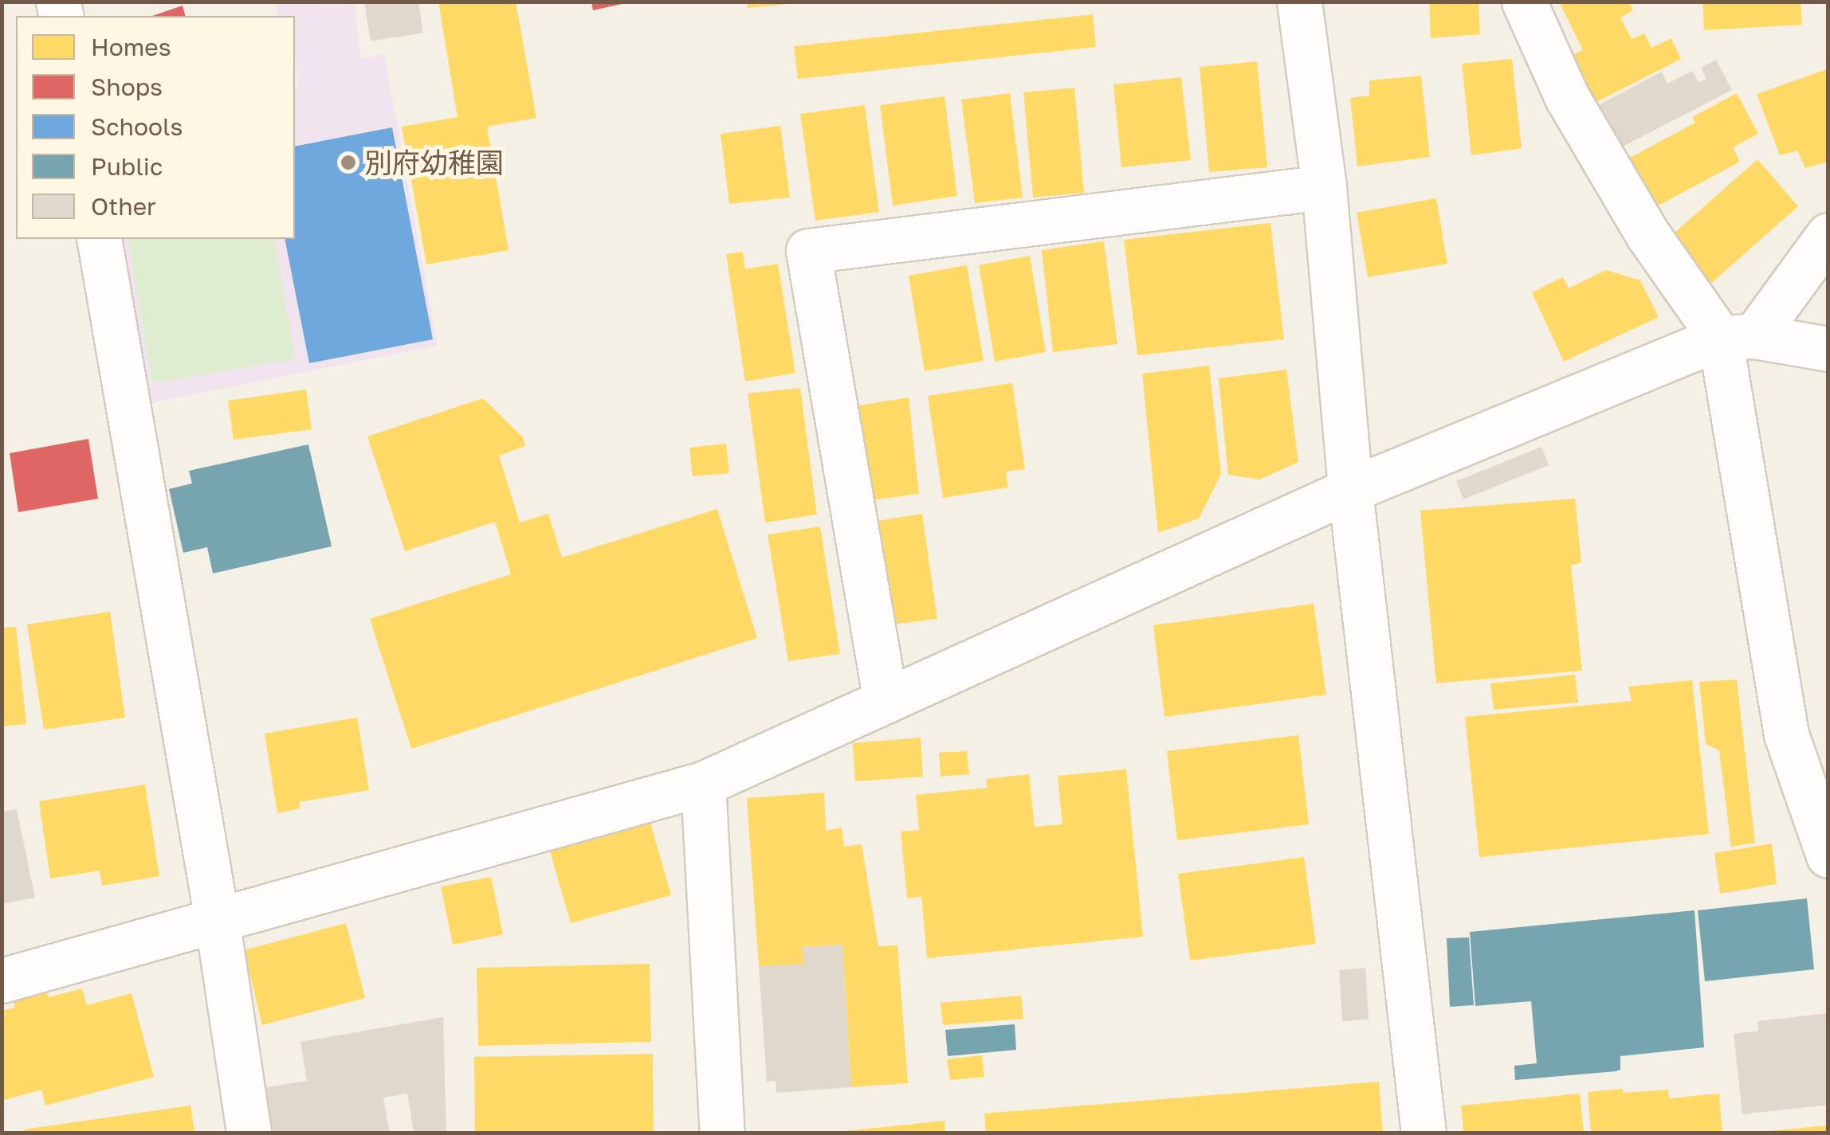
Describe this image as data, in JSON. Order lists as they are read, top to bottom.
{
  "places": ["別府幼稚園"],
  "legend": [
    "Homes",
    "Shops",
    "Schools",
    "Public",
    "Other"
  ]
}
